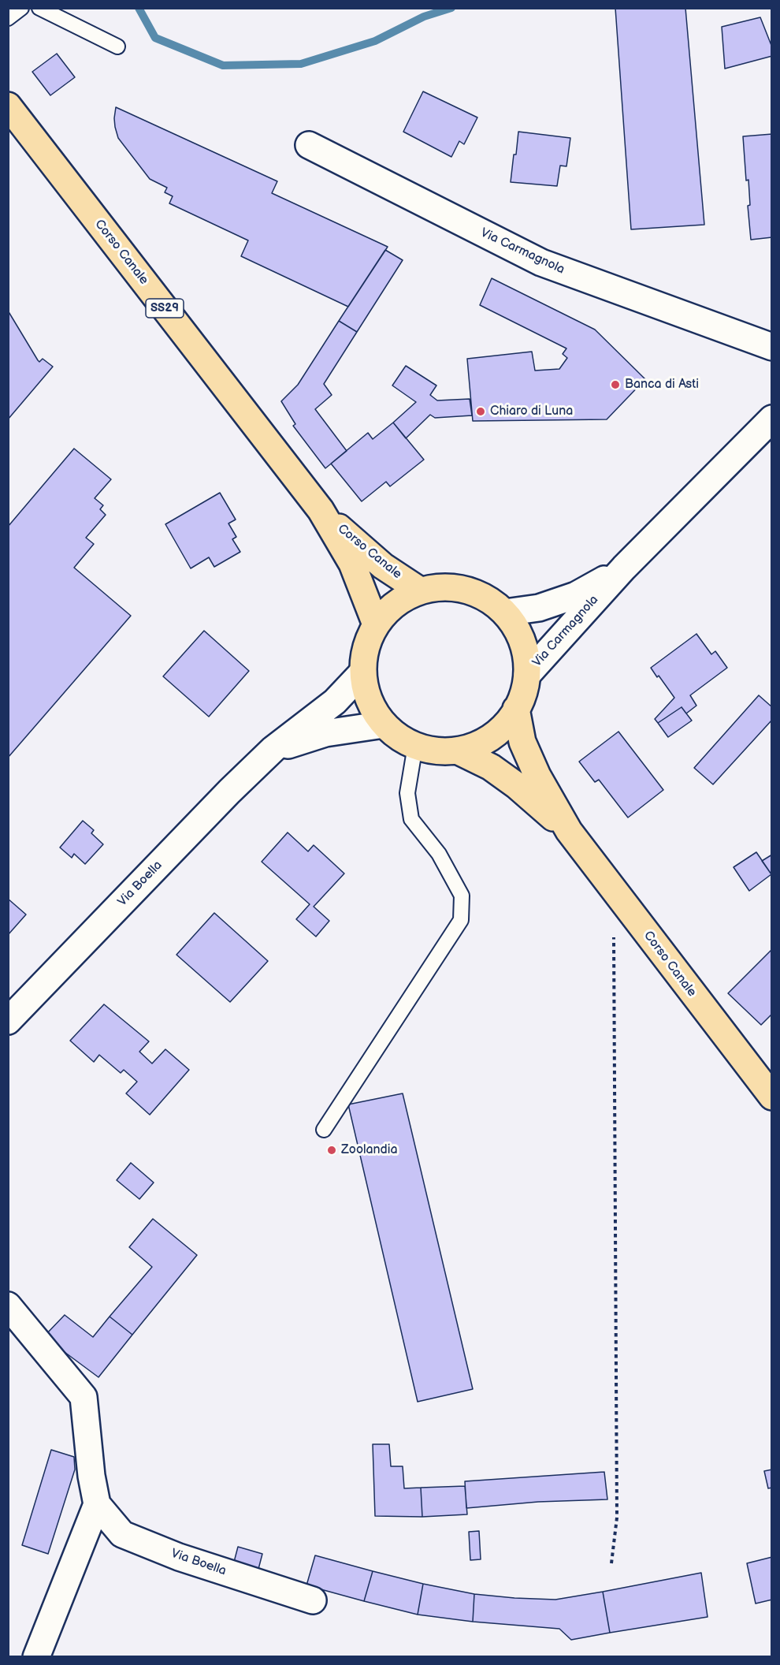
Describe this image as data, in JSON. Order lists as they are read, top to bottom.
{
  "streets": {
    "main road": ["Corso Canale", "SS29"],
    "street": ["Via Carmagnola", "Via Boella"]
  },
  "crossings": [
    ["Via Carmagnola", "Corso Canale"],
    ["Via Carmagnola", "Via Boella"],
    ["Corso Canale", "Via Boella"]
  ],
  "places": ["Banca di Asti", "Chiaro di Luna", "Zoolandia"]
}
